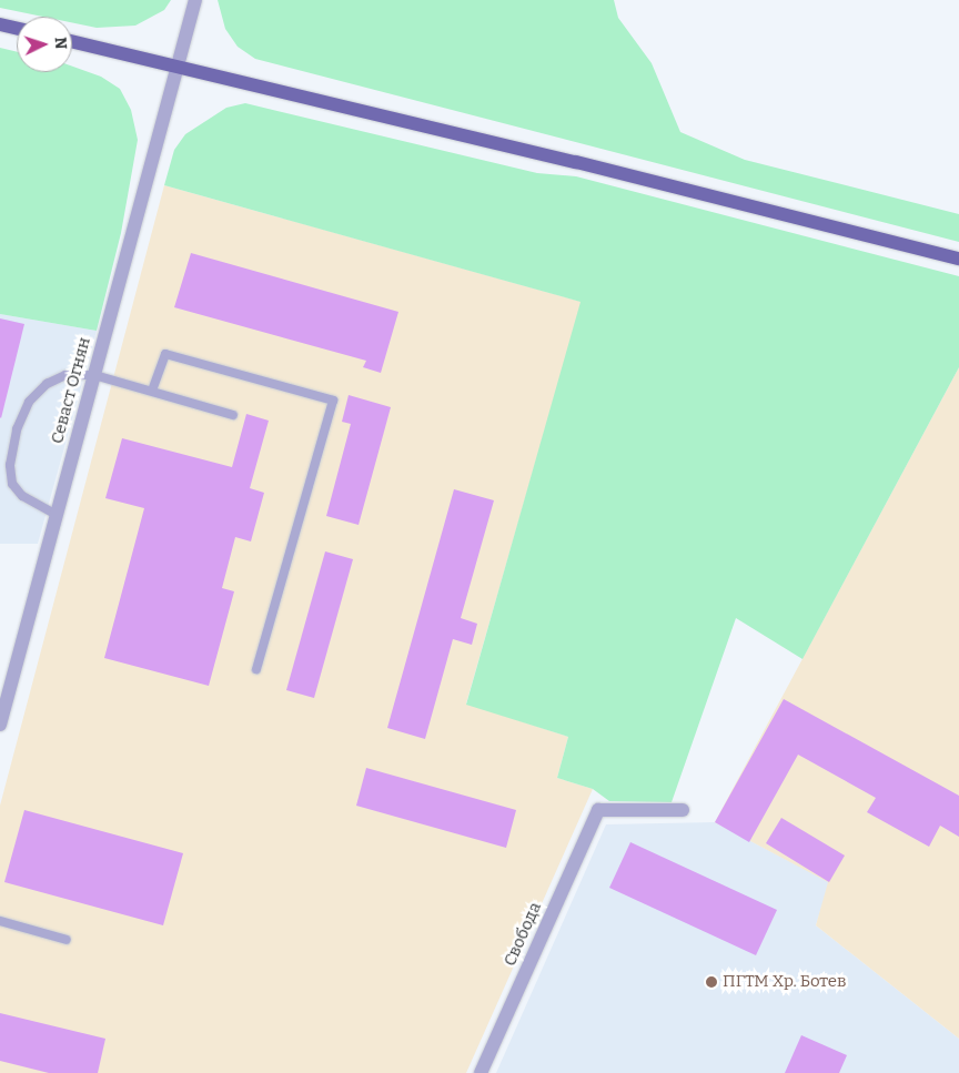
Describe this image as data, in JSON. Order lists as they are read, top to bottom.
{
  "streets": {
    "street": ["Севаст Огнян", "Свобода"]
  },
  "places": ["ПГТМ Хр. Ботев"],
  "north": "right"
}
